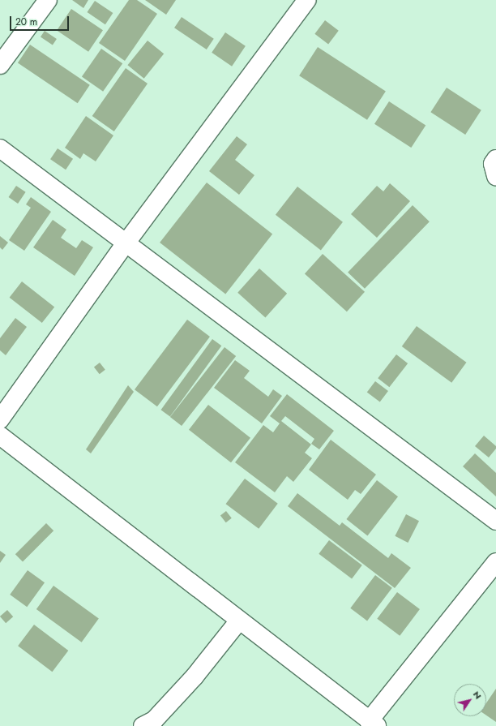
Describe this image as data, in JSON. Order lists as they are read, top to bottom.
{
  "scale_bar": "20 m",
  "north": "top right"
}
